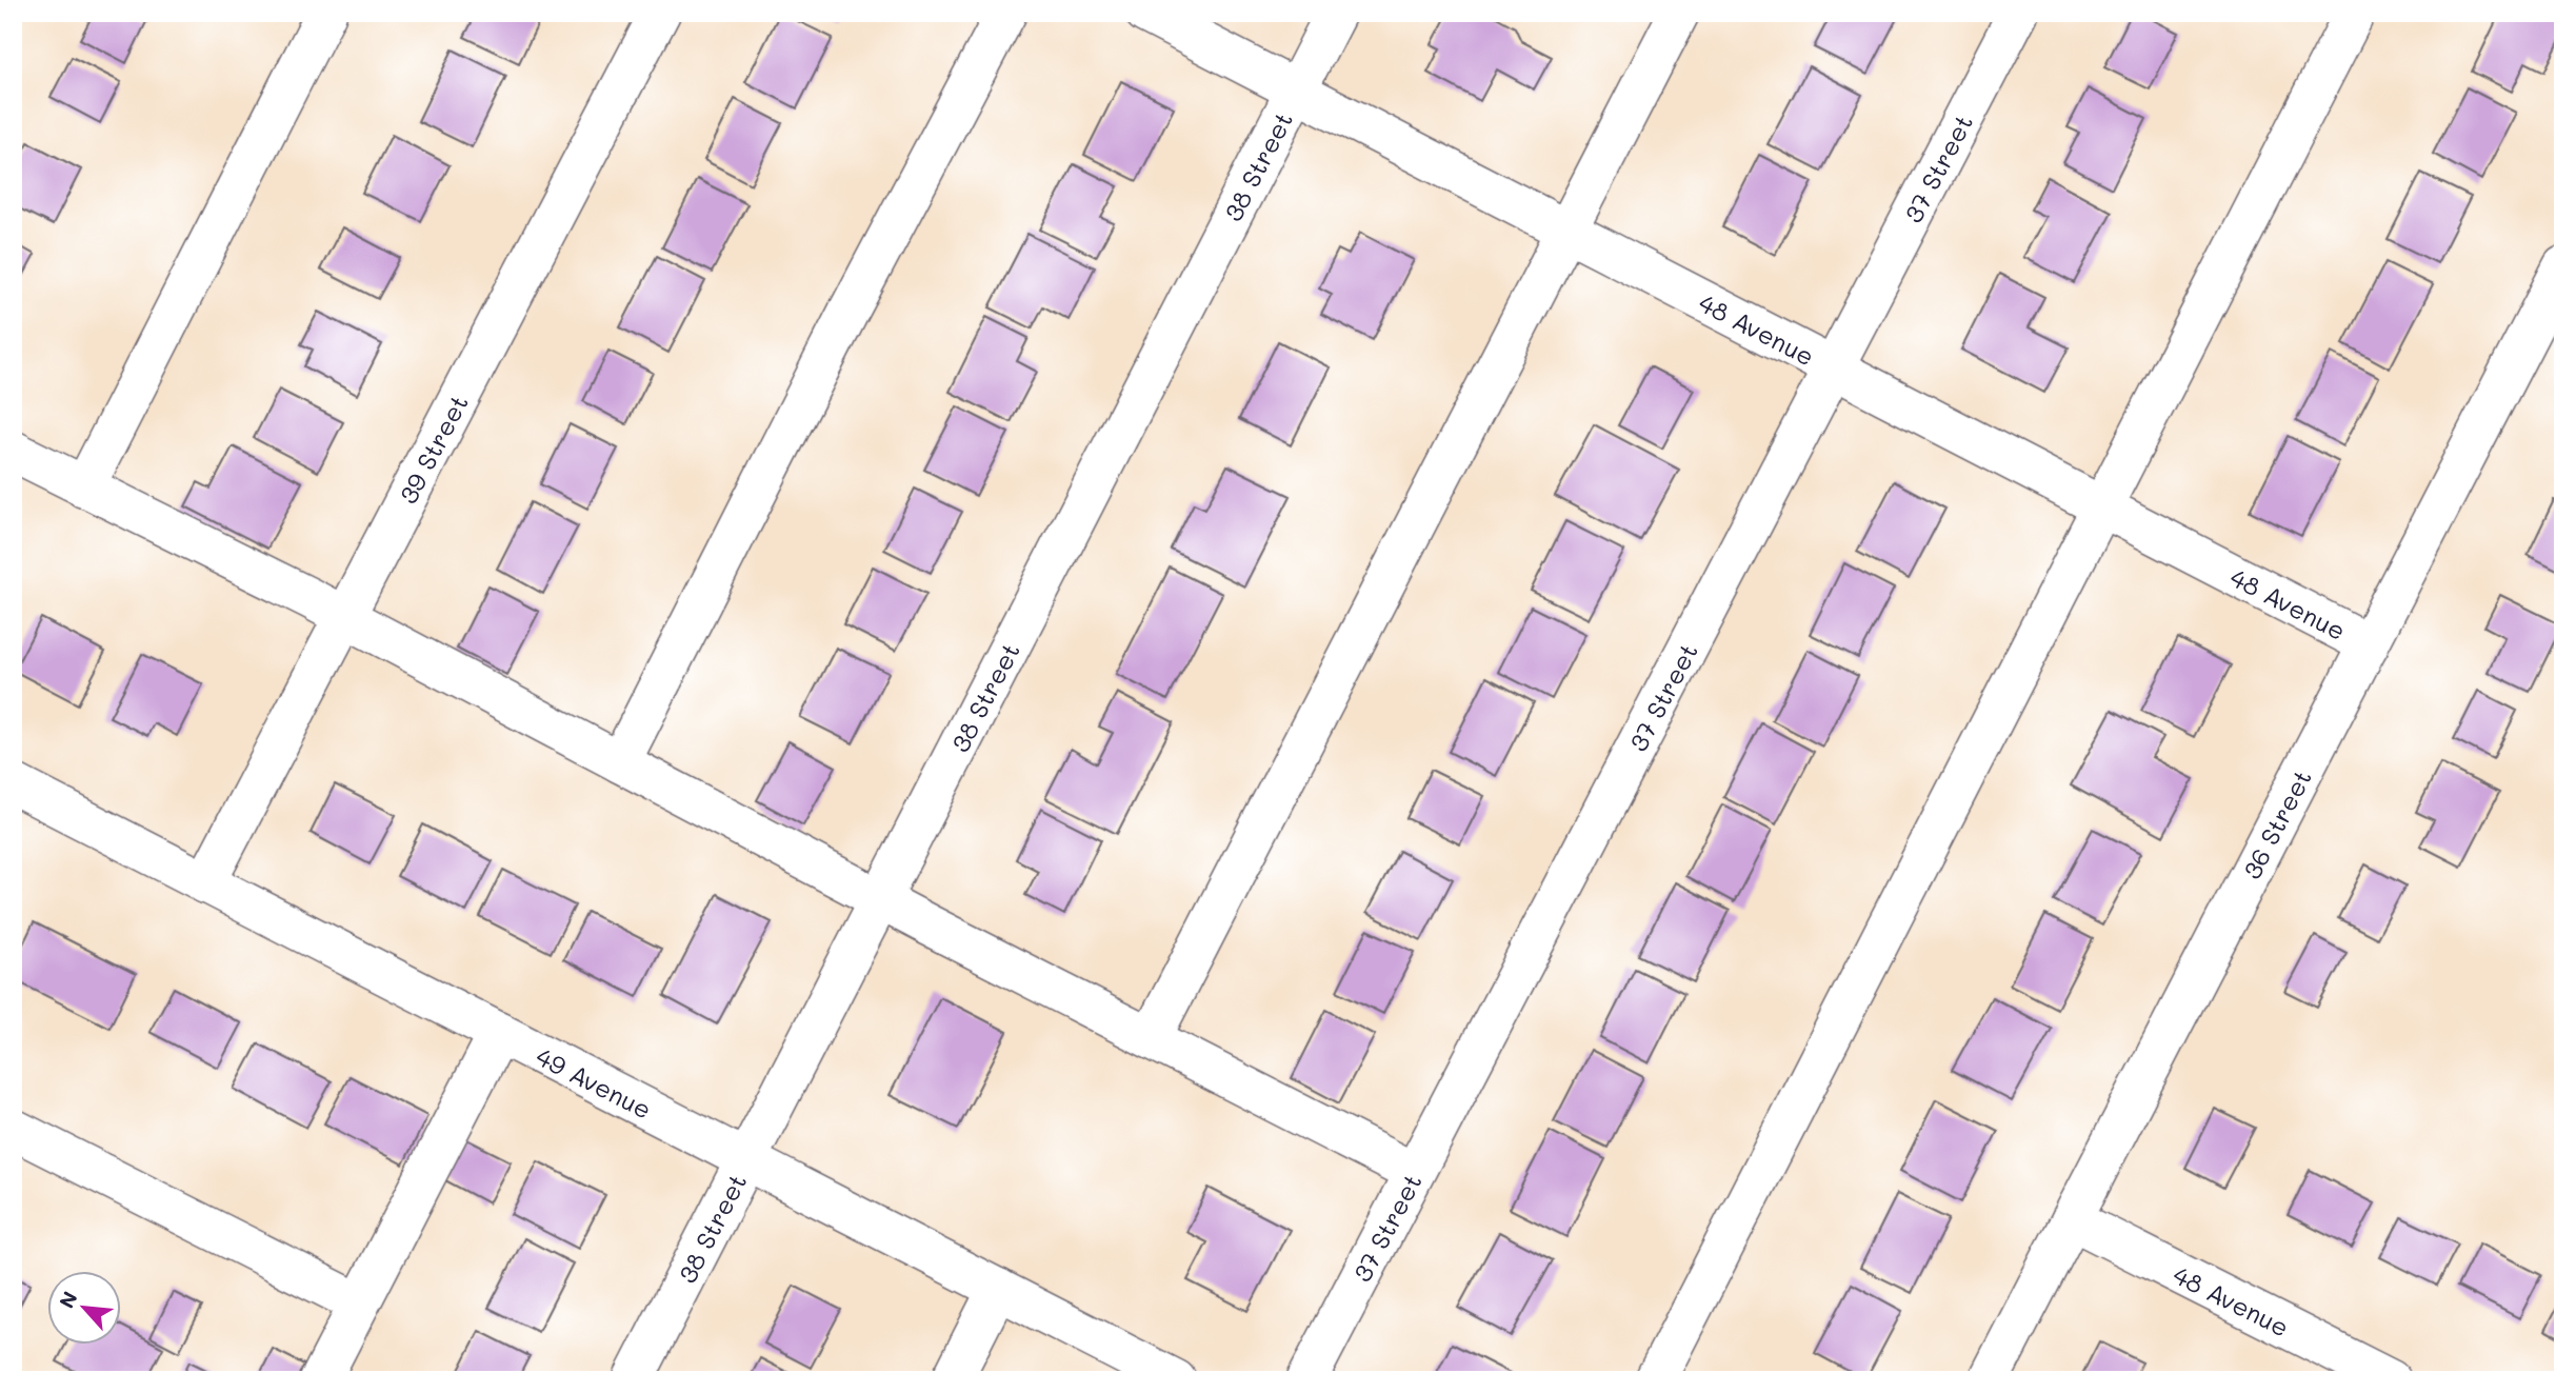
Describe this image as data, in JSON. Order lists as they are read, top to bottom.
{
  "streets": {
    "street": [
      "38 Street",
      "37 Street",
      "48 Avenue",
      "39 Street",
      "36 Street",
      "49 Avenue"
    ]
  },
  "crossings": [
    ["38 Street", "48 Avenue"],
    ["38 Street", "49 Avenue"],
    ["37 Street", "48 Avenue"],
    ["48 Avenue", "36 Street"],
    ["39 Street", "49 Avenue"]
  ],
  "north": "top left"
}
